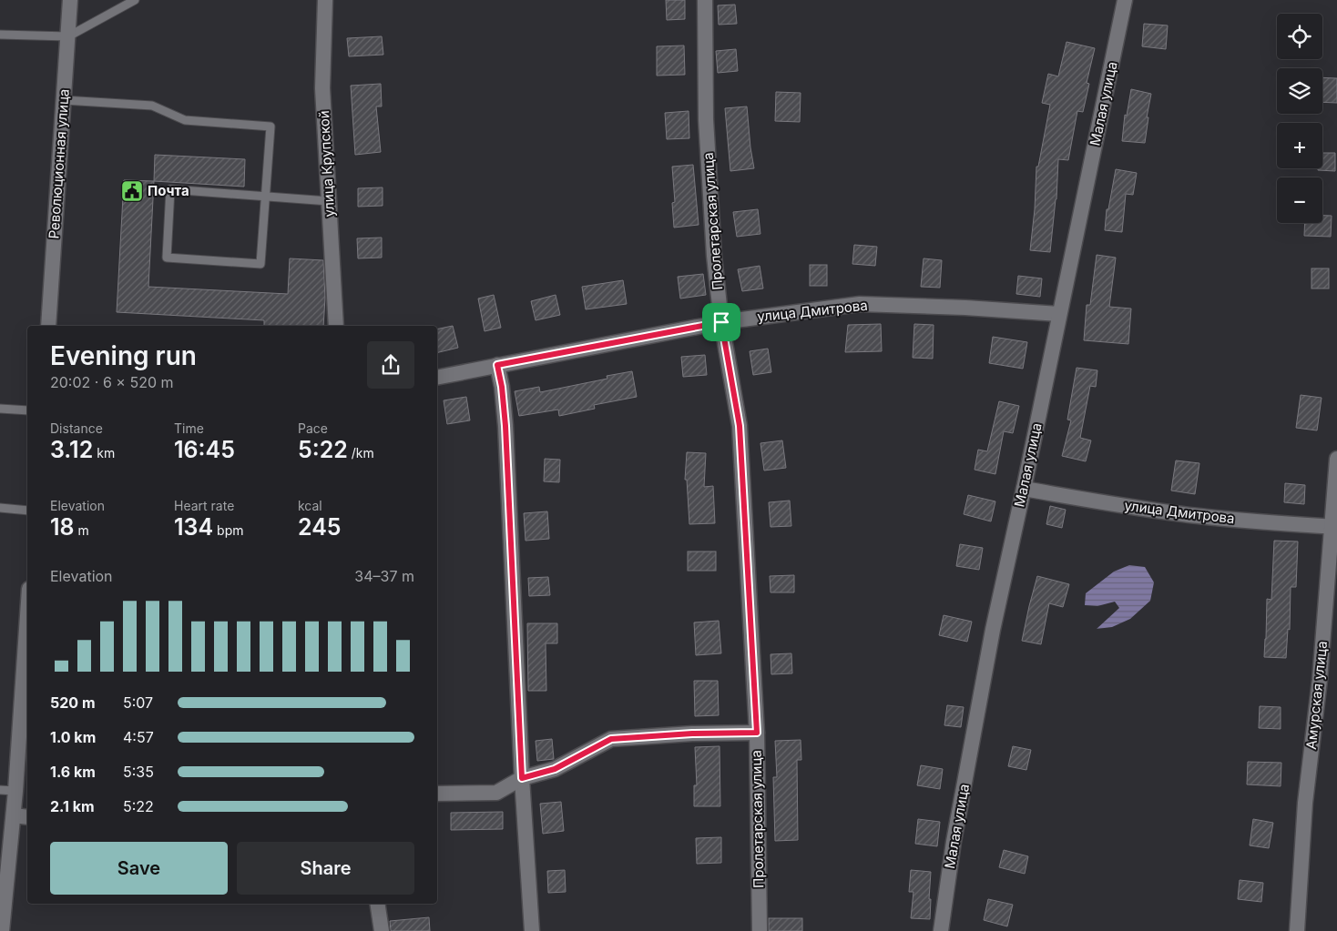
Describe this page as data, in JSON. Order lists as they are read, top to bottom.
{
  "streets": {
    "street": [
      "Малая улица",
      "Революционная улица",
      "улица Крупской",
      "Пролетарская улица",
      "улица Дмитрова",
      "Амурская улица"
    ]
  },
  "crossings": [
    ["Малая улица", "улица Дмитрова"],
    ["Пролетарская улица", "улица Дмитрова"],
    ["улица Дмитрова", "Амурская улица"]
  ],
  "places": {
    "public building": ["Почта"]
  },
  "page": {
    "map_buttons": ["+", "−"],
    "heading": ["Evening run", "20:02 · 6 × 520 m"],
    "stats": [
      ["Distance", "3.12 km"],
      ["Time", "16:45"],
      ["Pace", "5:22 /km"],
      ["Elevation", "18 m"],
      ["Heart rate", "134 bpm"],
      ["kcal", "245"]
    ],
    "chart": ["Elevation", "34–37 m"],
    "list": [
      {
        "name": "520 m",
        "note": "5:07"
      },
      {
        "name": "1.0 km",
        "note": "4:57"
      },
      {
        "name": "1.6 km",
        "note": "5:35"
      },
      {
        "name": "2.1 km",
        "note": "5:22"
      }
    ],
    "buttons": ["Save", "Share"]
  }
}
